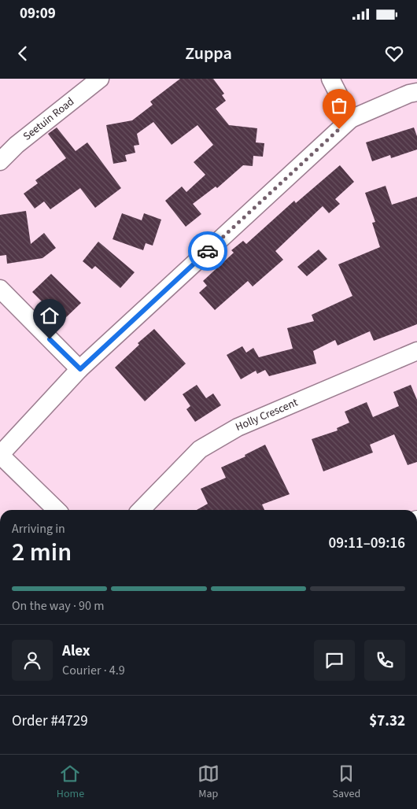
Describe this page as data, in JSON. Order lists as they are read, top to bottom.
{
  "streets": {
    "street": ["Seetuin Road", "Holly Crescent"]
  },
  "page": {
    "status": "09:09",
    "header": "Zuppa",
    "heading": ["2 min", "Arriving in", "09:11–09:16"],
    "panel": [
      "Alex",
      "Courier · 4.9",
      "Order #4729",
      "$7.32"
    ],
    "bar": "On the way · 90 m",
    "tabs": ["Home", "Map", "Saved"]
  }
}
